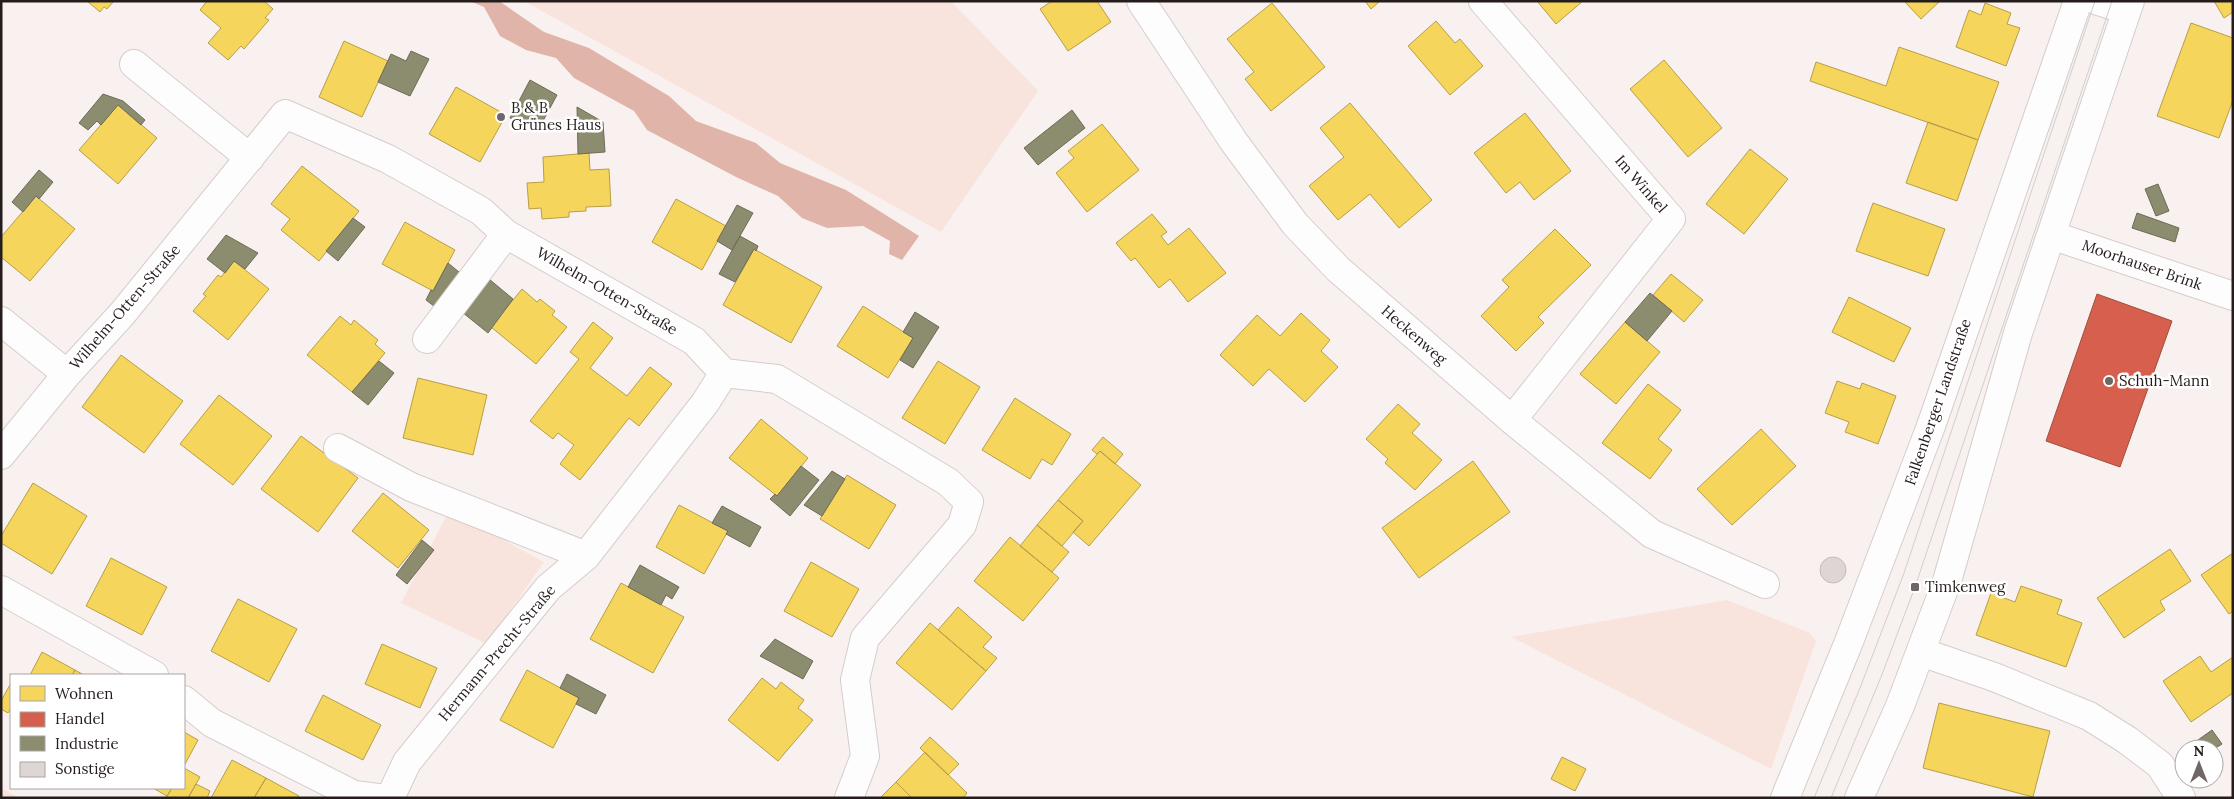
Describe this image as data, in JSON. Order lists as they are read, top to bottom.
{
  "streets": {
    "street": [
      "Im Winkel",
      "Moorhauser Brink",
      "Wilhelm-Otten-Straße",
      "Heckenweg",
      "Falkenberger Landstraße",
      "Hermann-Precht-Straße"
    ]
  },
  "crossings": [
    ["Im Winkel", "Heckenweg"],
    ["Wilhelm-Otten-Straße", "Hermann-Precht-Straße"]
  ],
  "places": {
    "other": ["B & B Grünes Haus", "Schuh-Mann"],
    "transit": ["Timkenweg"]
  },
  "legend": [
    "Wohnen",
    "Handel",
    "Industrie",
    "Sonstige"
  ],
  "north": "top"
}
